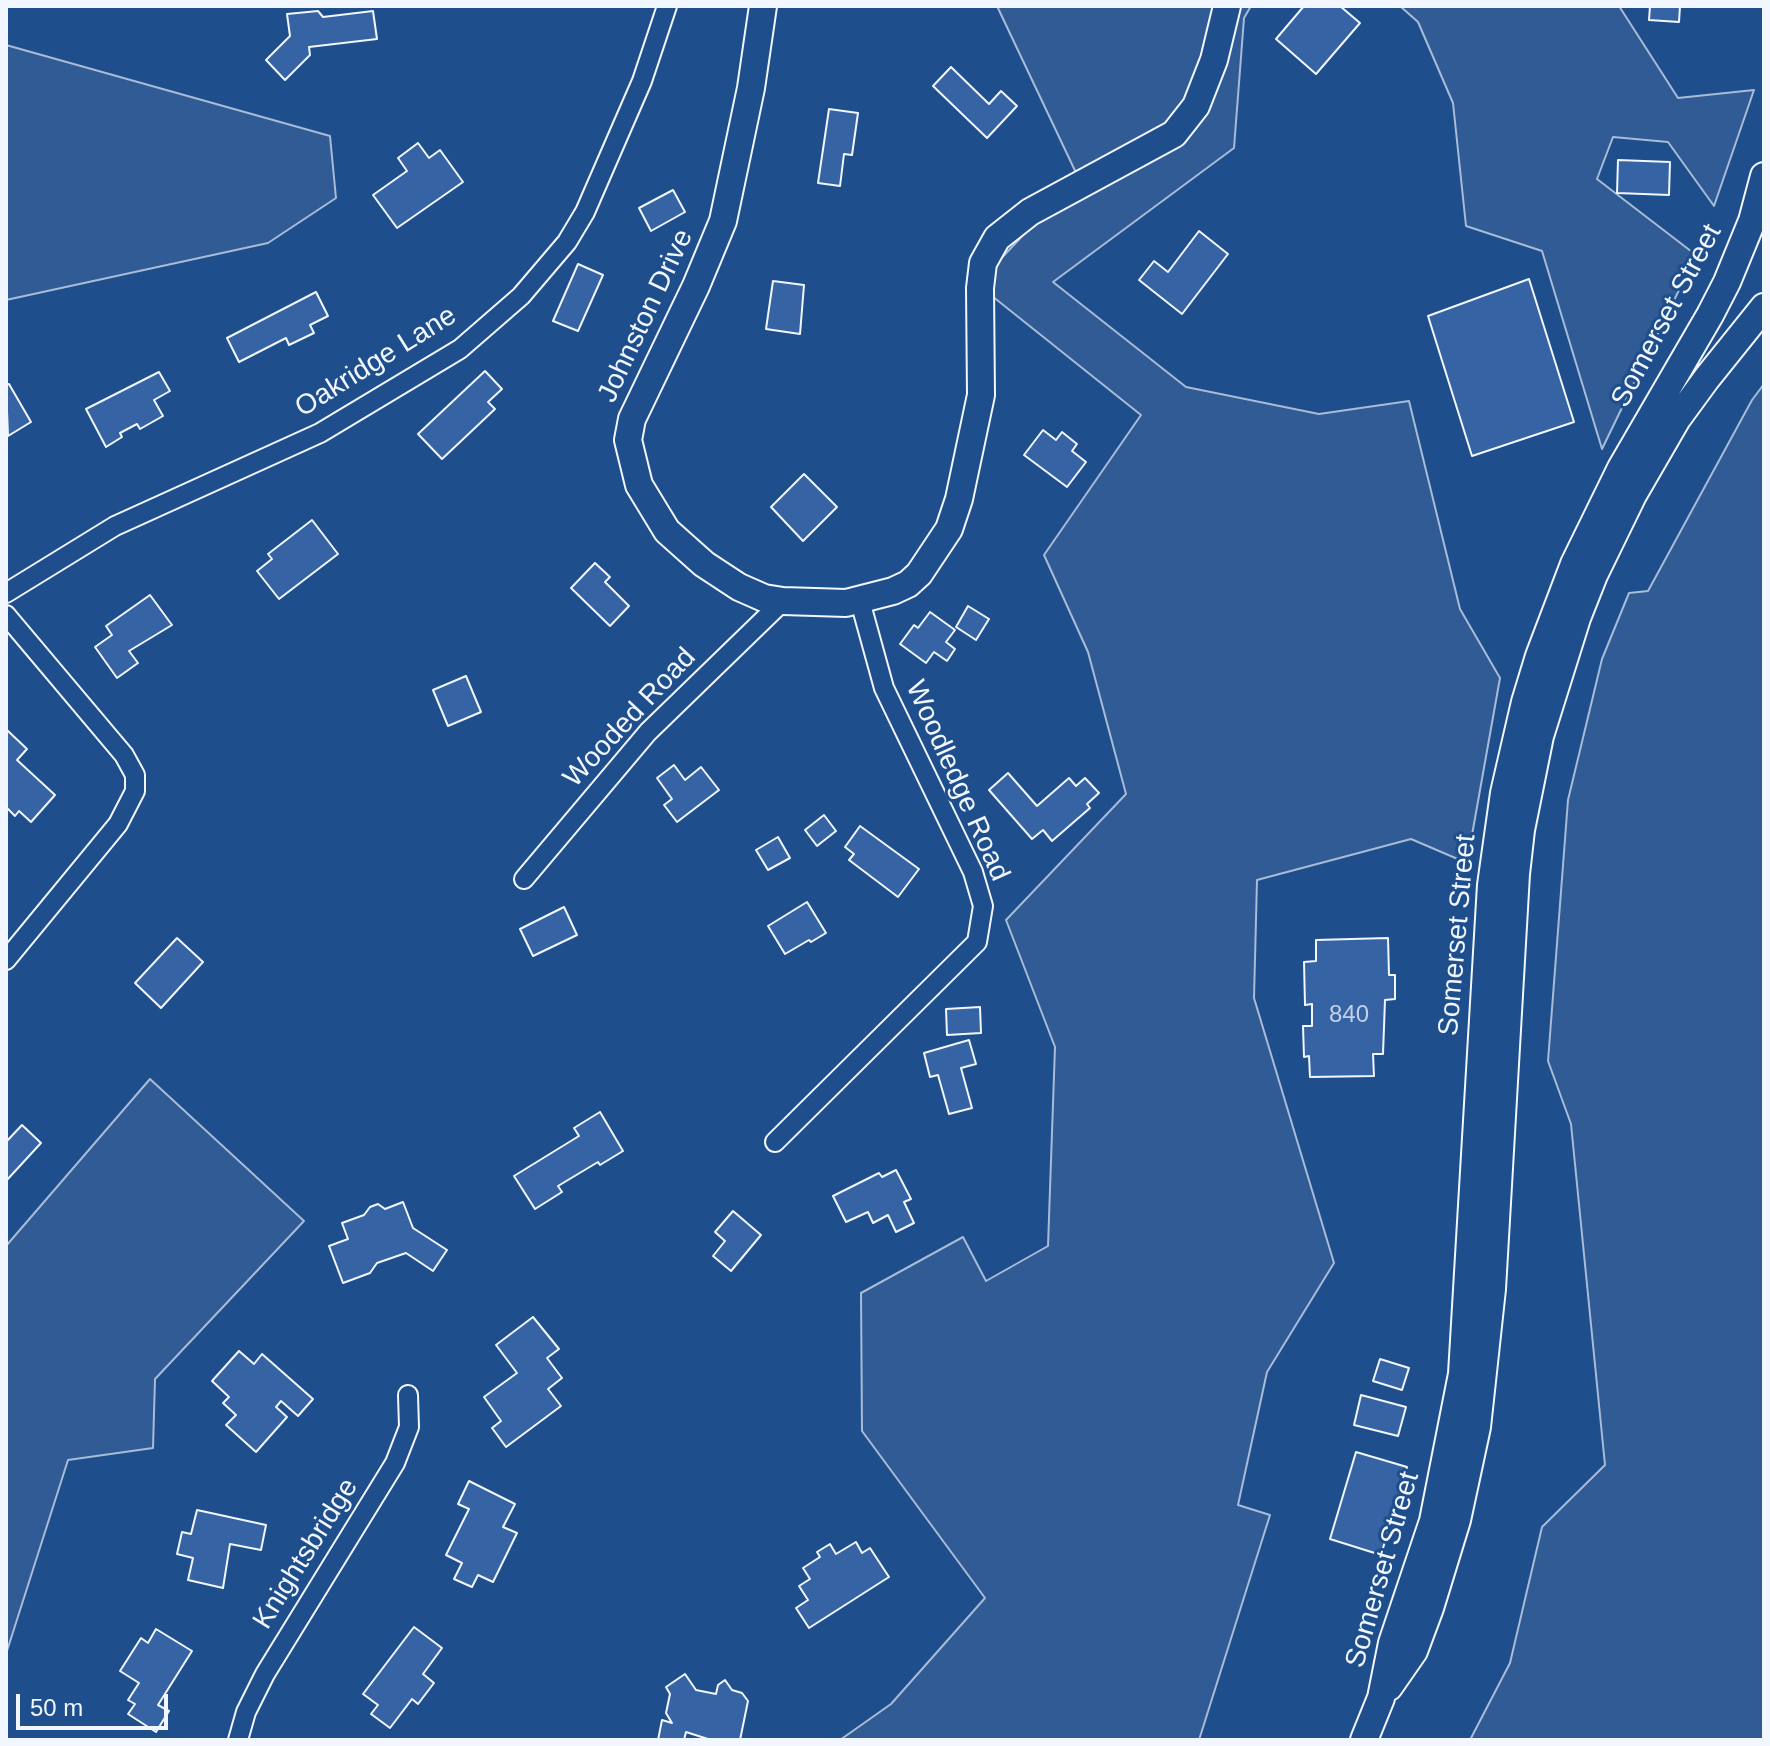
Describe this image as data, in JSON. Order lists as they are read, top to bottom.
{
  "streets": {
    "main road": ["Johnston Drive", "Somerset Street"],
    "street": [
      "Oakridge Lane",
      "Wooded Road",
      "Woodledge Road",
      "Knightsbridge"
    ]
  },
  "crossings": [
    ["Johnston Drive", "Wooded Road"],
    ["Johnston Drive", "Woodledge Road"]
  ],
  "house_numbers": ["840"],
  "scale_bar": "50 m"
}
